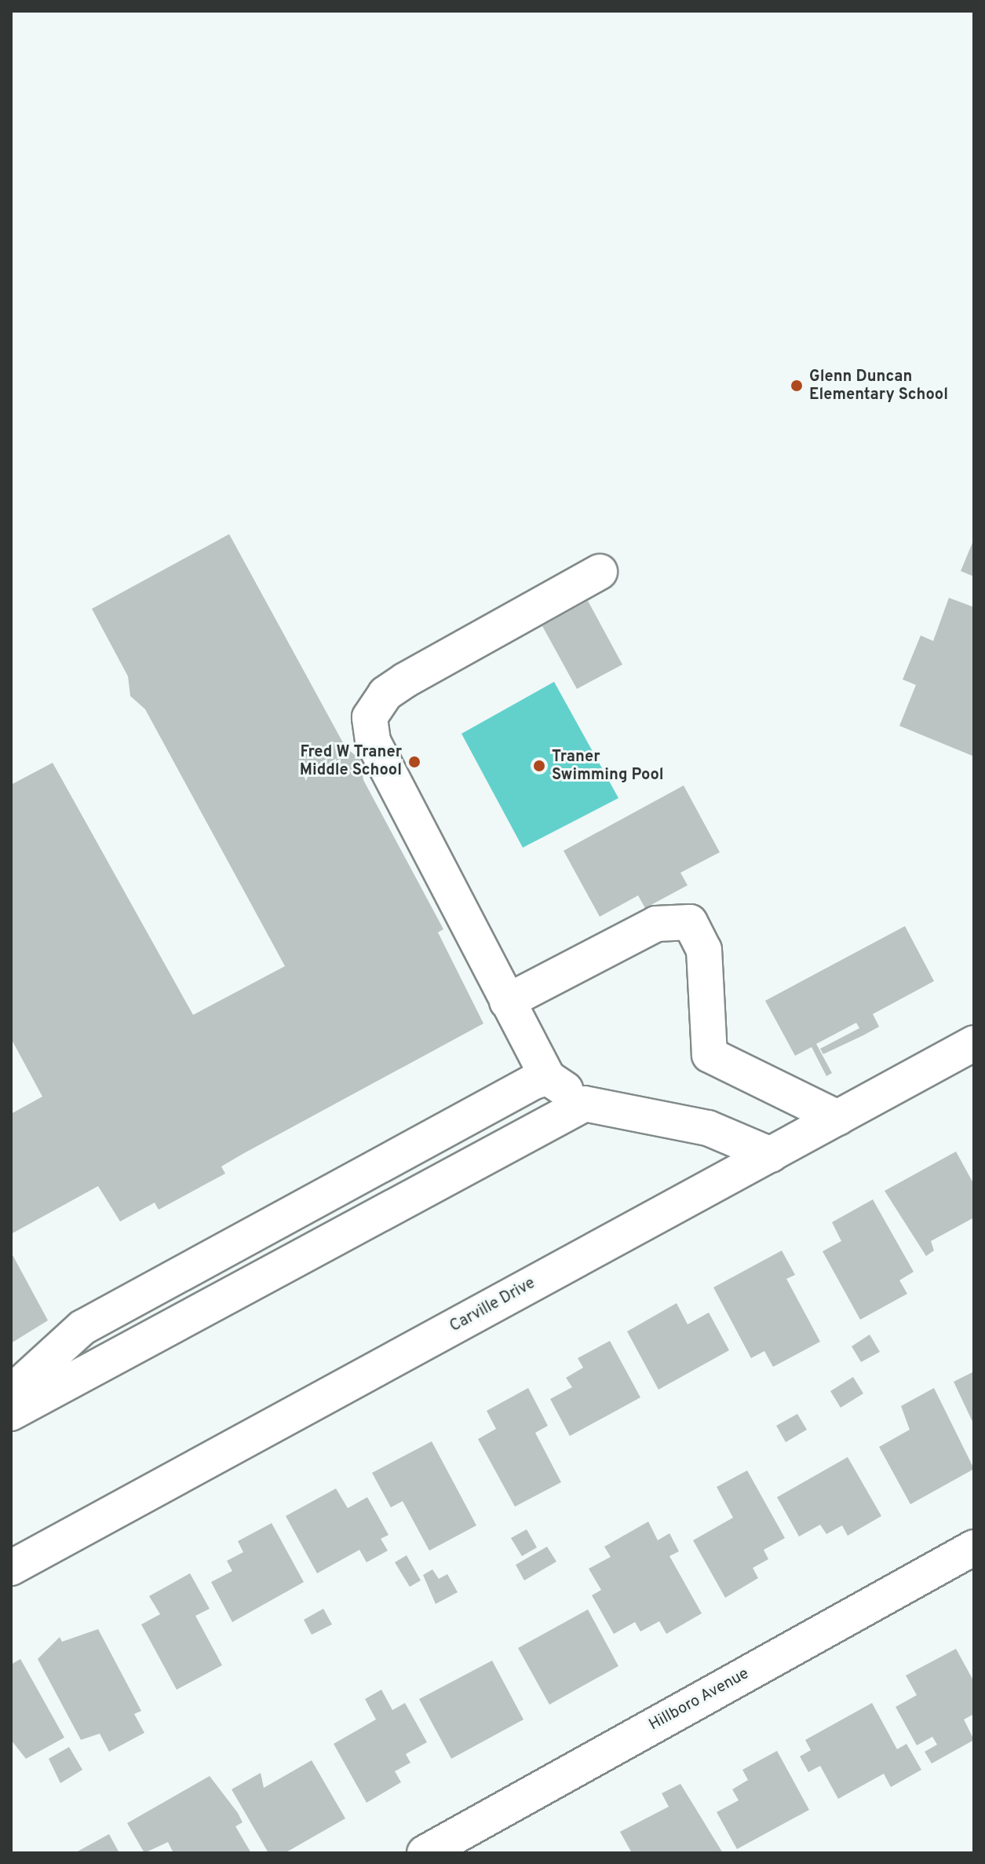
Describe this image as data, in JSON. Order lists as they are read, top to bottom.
{
  "streets": {
    "street": ["Carville Drive", "Hillboro Avenue"]
  },
  "places": ["Glenn Duncan Elementary School", "Fred W Traner Middle School", "Traner Swimming Pool"]
}
